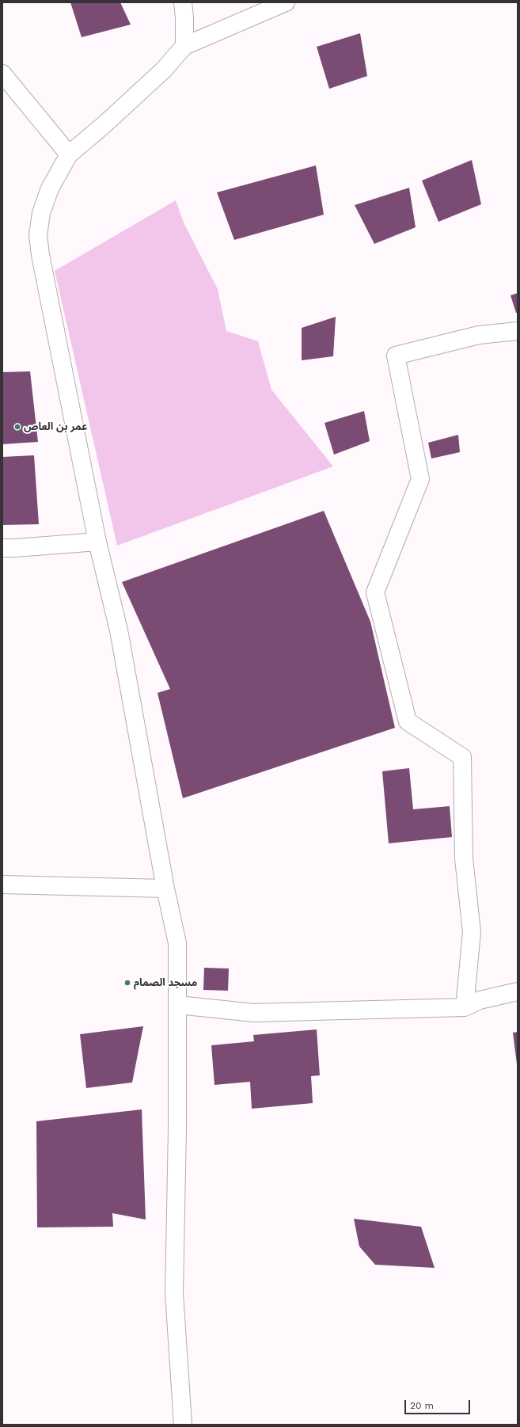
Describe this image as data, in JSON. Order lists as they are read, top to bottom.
{
  "places": ["عمر بن العاص", "مسجد الصمام"],
  "scale_bar": "20 m"
}
